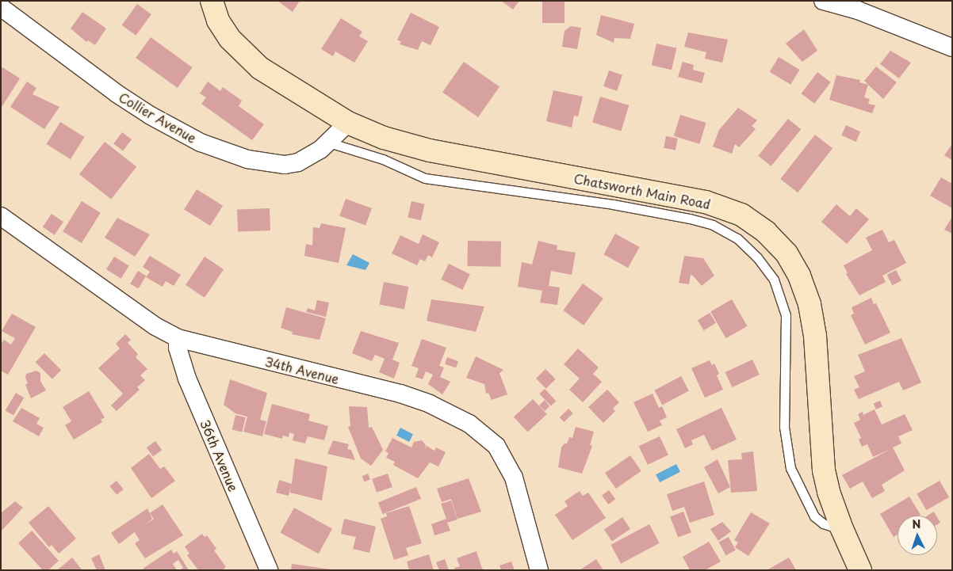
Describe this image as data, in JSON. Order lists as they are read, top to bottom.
{
  "streets": {
    "street": [
      "Collier Avenue",
      "Chatsworth Main Road",
      "34th Avenue",
      "36th Avenue"
    ]
  },
  "crossings": [
    ["Collier Avenue", "Chatsworth Main Road"],
    ["34th Avenue", "36th Avenue"]
  ],
  "north": "top"
}
